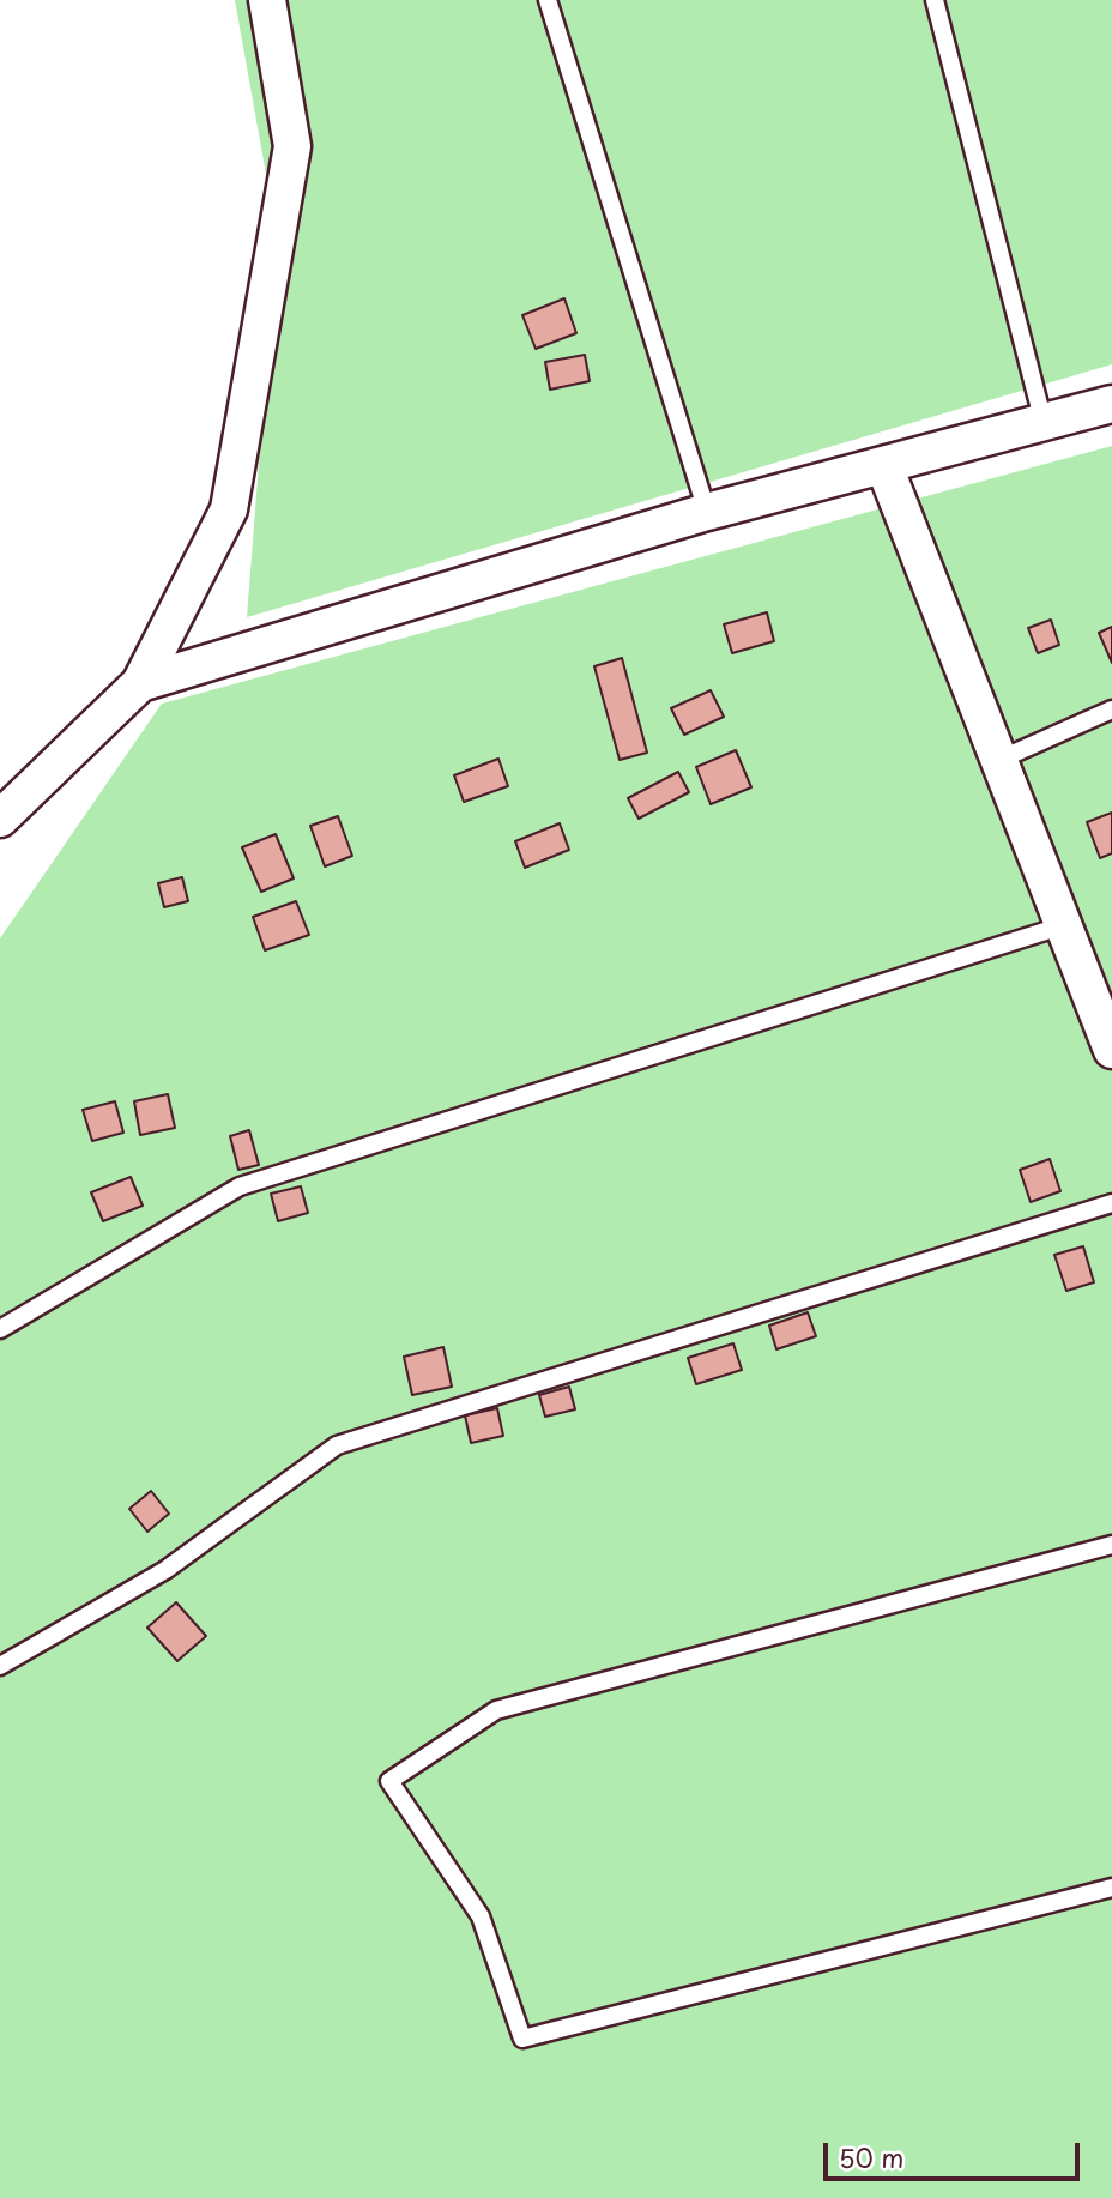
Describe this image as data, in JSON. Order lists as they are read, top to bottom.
{
  "scale_bar": "50 m"
}
